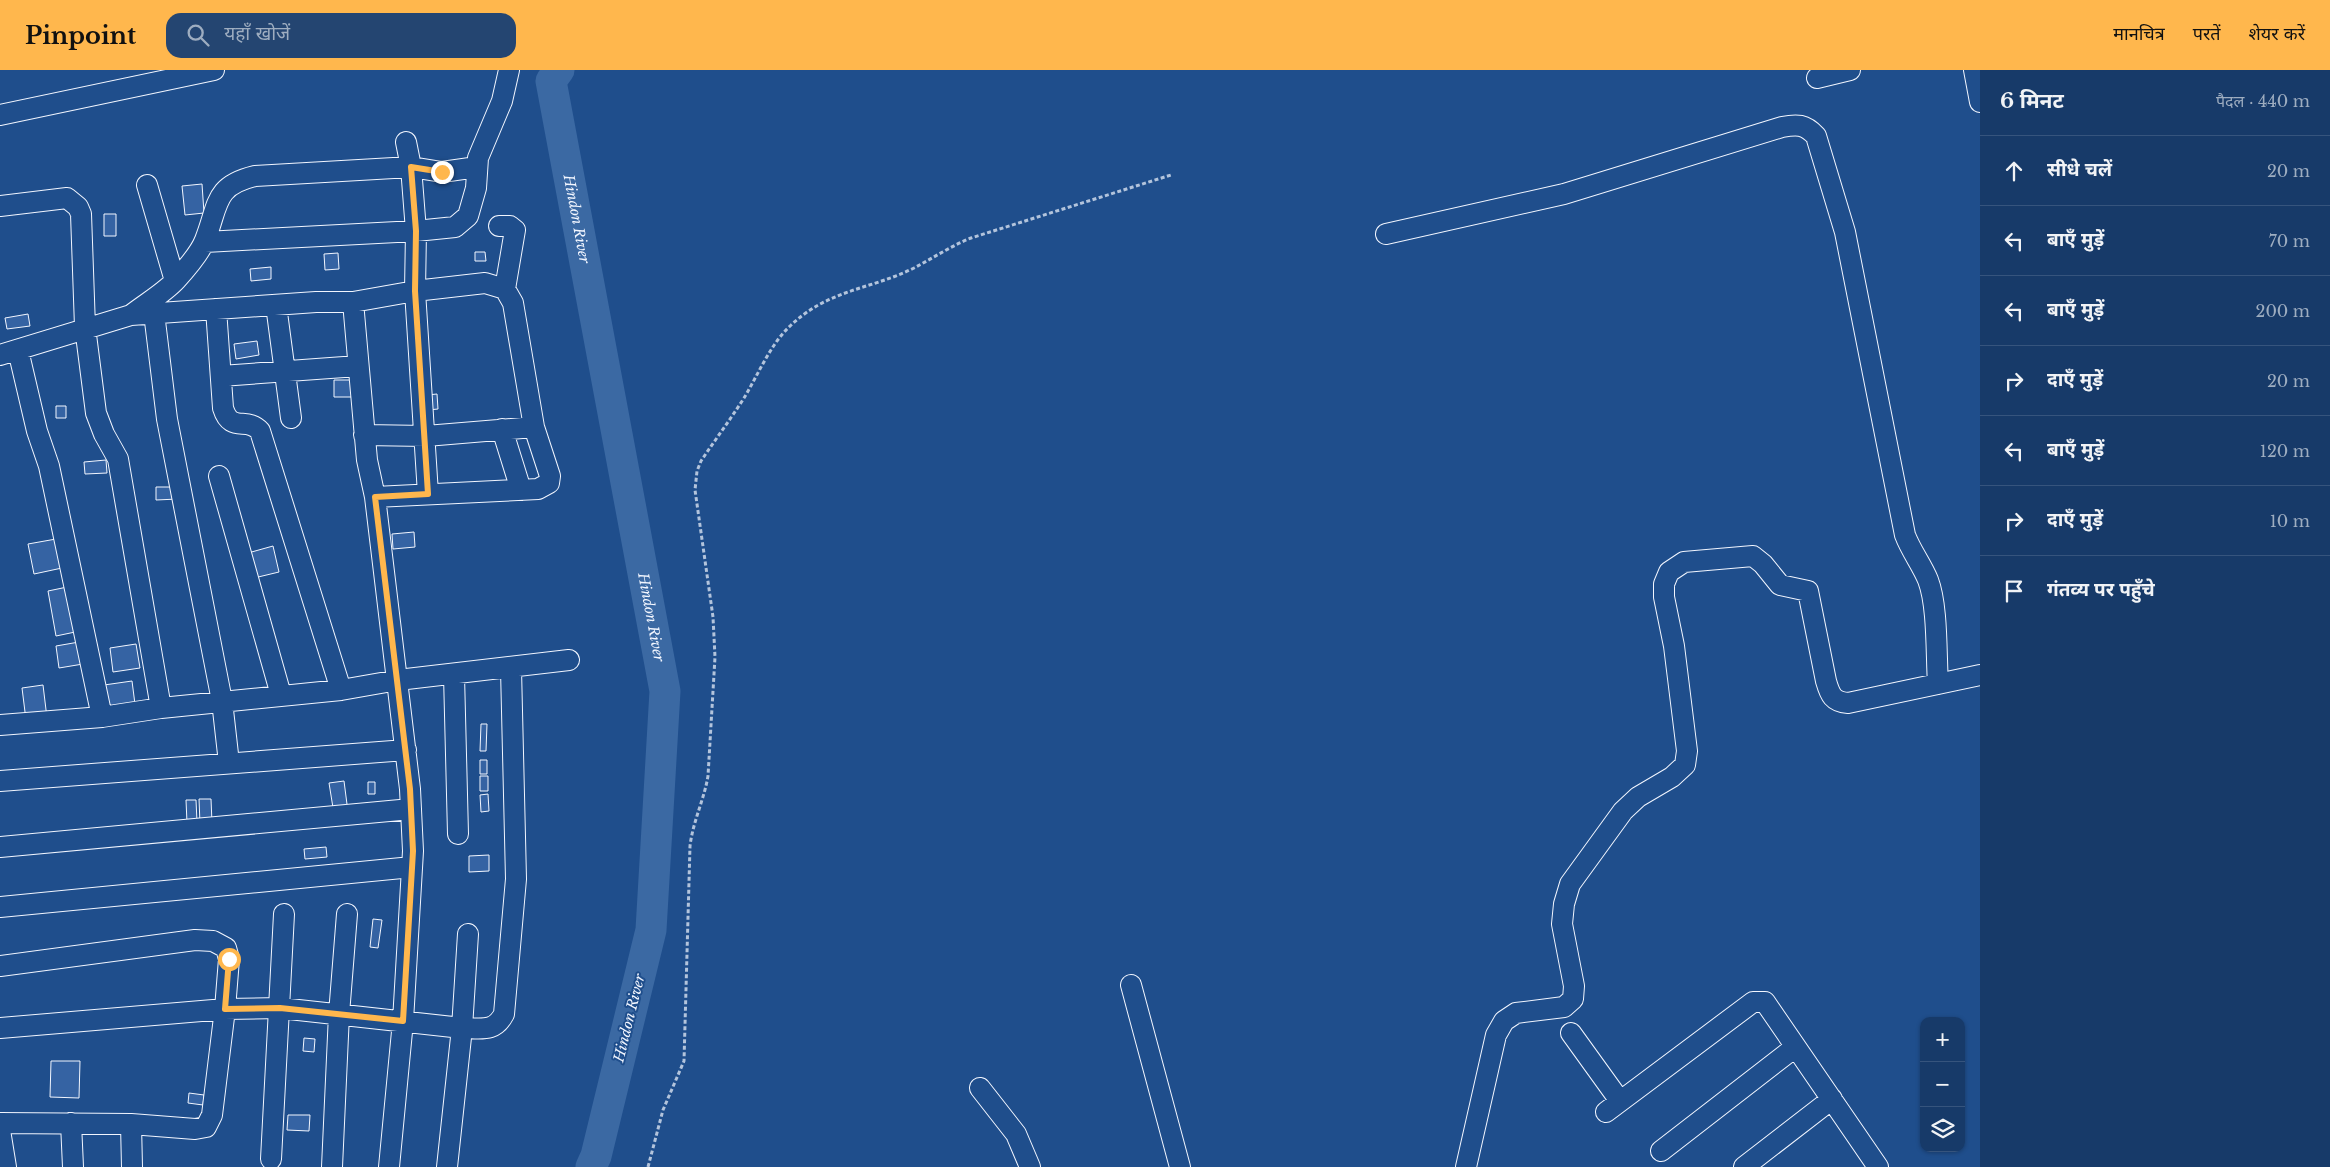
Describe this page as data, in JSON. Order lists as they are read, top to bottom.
{
  "water": ["Hindon River"],
  "page": {
    "header": "Pinpoint",
    "search": "यहाँ खोजें",
    "nav": ["मानचित्र", "परतें", "शेयर करें"],
    "heading": ["6 मिनट", "पैदल · 440 m"],
    "list": [
      ["सीधे चलें", "20 m"],
      ["बाएँ मुड़ें", "70 m"],
      ["बाएँ मुड़ें", "200 m"],
      ["दाएँ मुड़ें", "20 m"],
      ["बाएँ मुड़ें", "120 m"],
      ["दाएँ मुड़ें", "10 m"],
      "गंतव्य पर पहुँचे"
    ],
    "map_buttons": ["+", "−"]
  }
}
